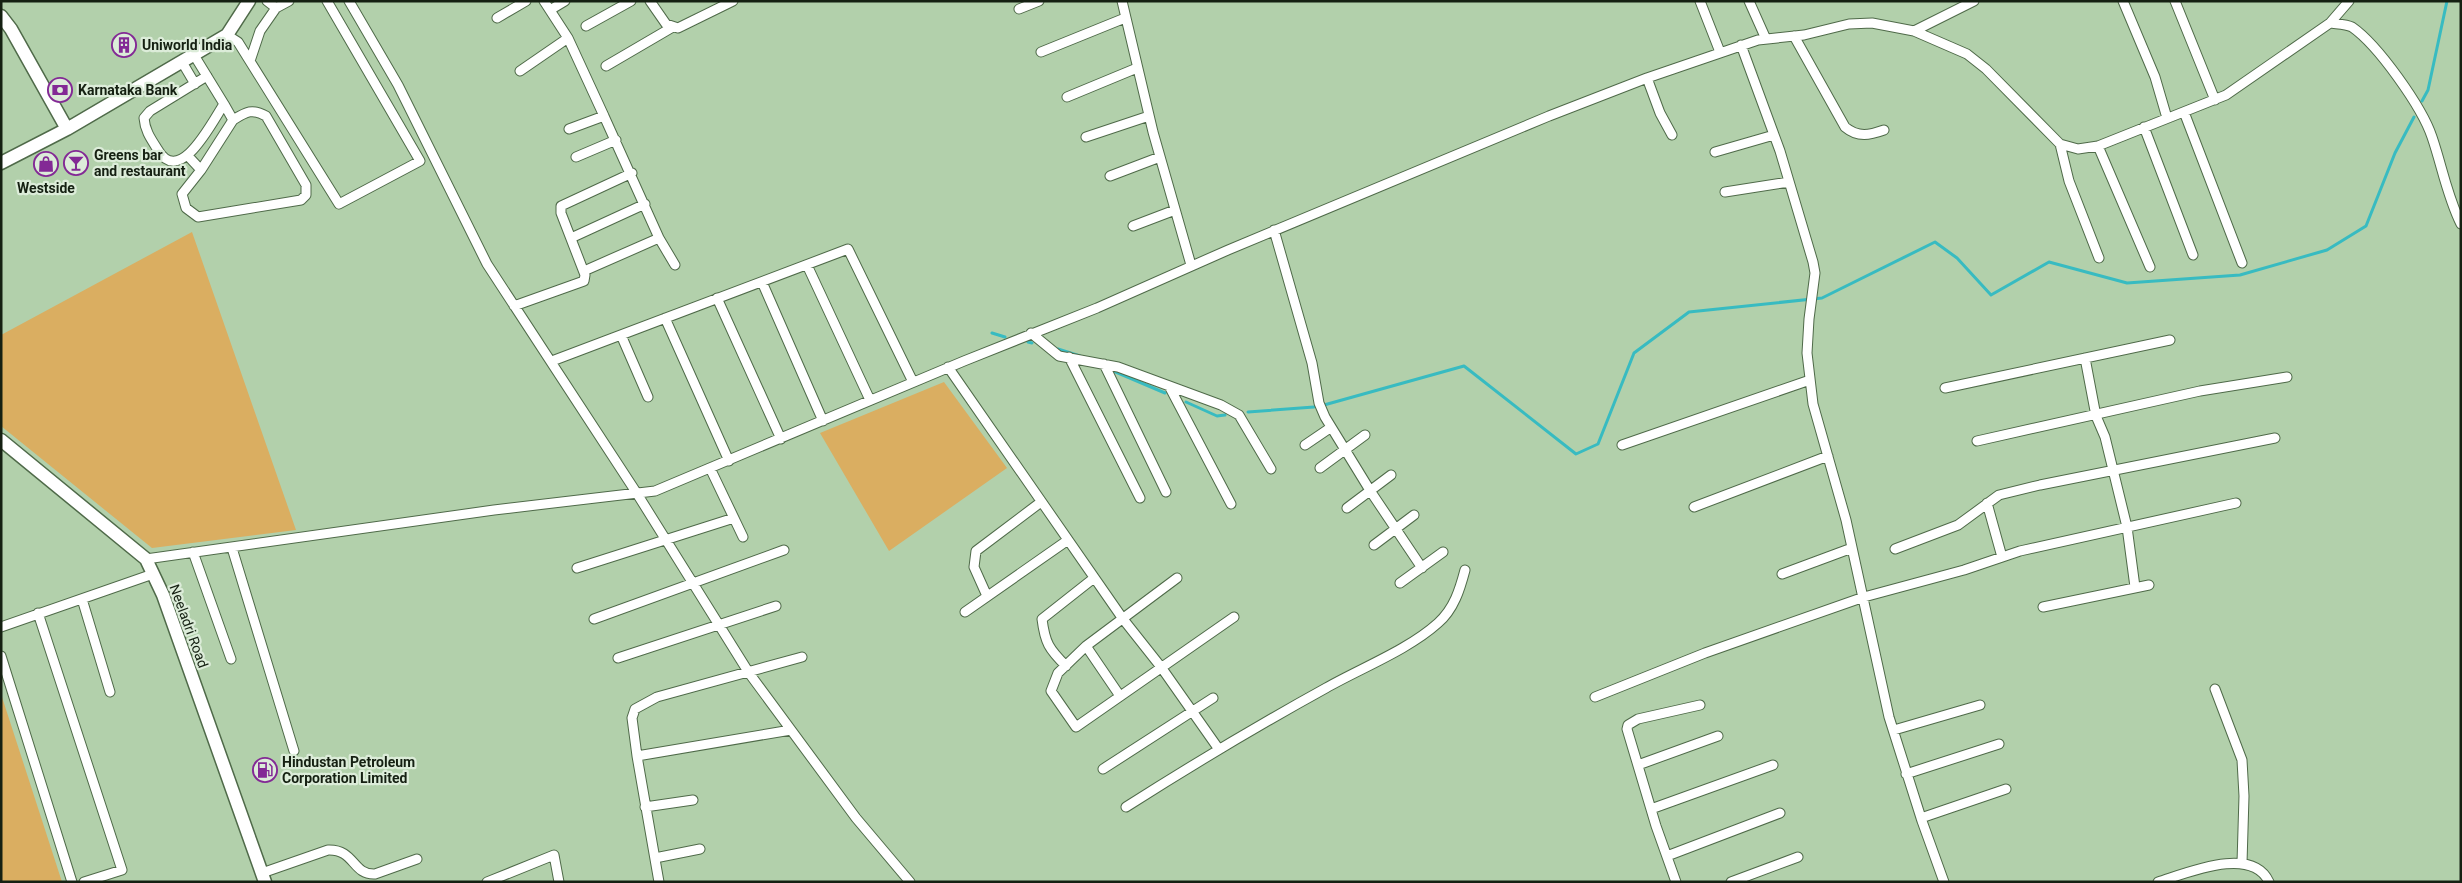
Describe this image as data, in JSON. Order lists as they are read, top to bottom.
{
  "streets": {
    "main road": ["Neeladri Road"]
  },
  "places": {
    "building": ["Uniworld India"],
    "bank": ["Karnataka Bank"],
    "bar": ["Greens bar and restaurant"],
    "shop": ["Westside"],
    "fuel station": ["Hindustan Petroleum Corporation Limited"]
  }
}
